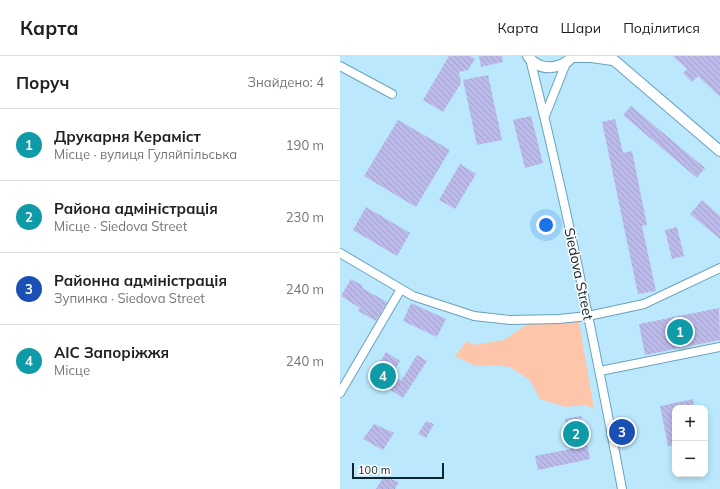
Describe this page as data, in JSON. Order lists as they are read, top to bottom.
{
  "streets": {
    "street": ["Siedova Street"]
  },
  "scale_bar": "100 m",
  "page": {
    "header": "Карта",
    "nav": ["Карта", "Шари", "Поділитися"],
    "heading": ["Поруч", "Знайдено: 4"],
    "list": [
      {
        "mark": "1",
        "name": "Друкарня Кераміст",
        "note": "Місце · вулиця Гуляйпільська",
        "value": "190 m"
      },
      {
        "mark": "2",
        "name": "Района адміністрація",
        "note": "Місце · Siedova Street",
        "value": "230 m"
      },
      {
        "mark": "3",
        "name": "Районна адміністрація",
        "note": "Зупинка · Siedova Street",
        "value": "240 m"
      },
      {
        "mark": "4",
        "name": "АІС Запоріжжя",
        "note": "Місце",
        "value": "240 m"
      }
    ],
    "pins": [
      "1",
      "4",
      "3",
      "2"
    ],
    "map_buttons": ["+", "−"],
    "scale": "100 m"
  }
}
